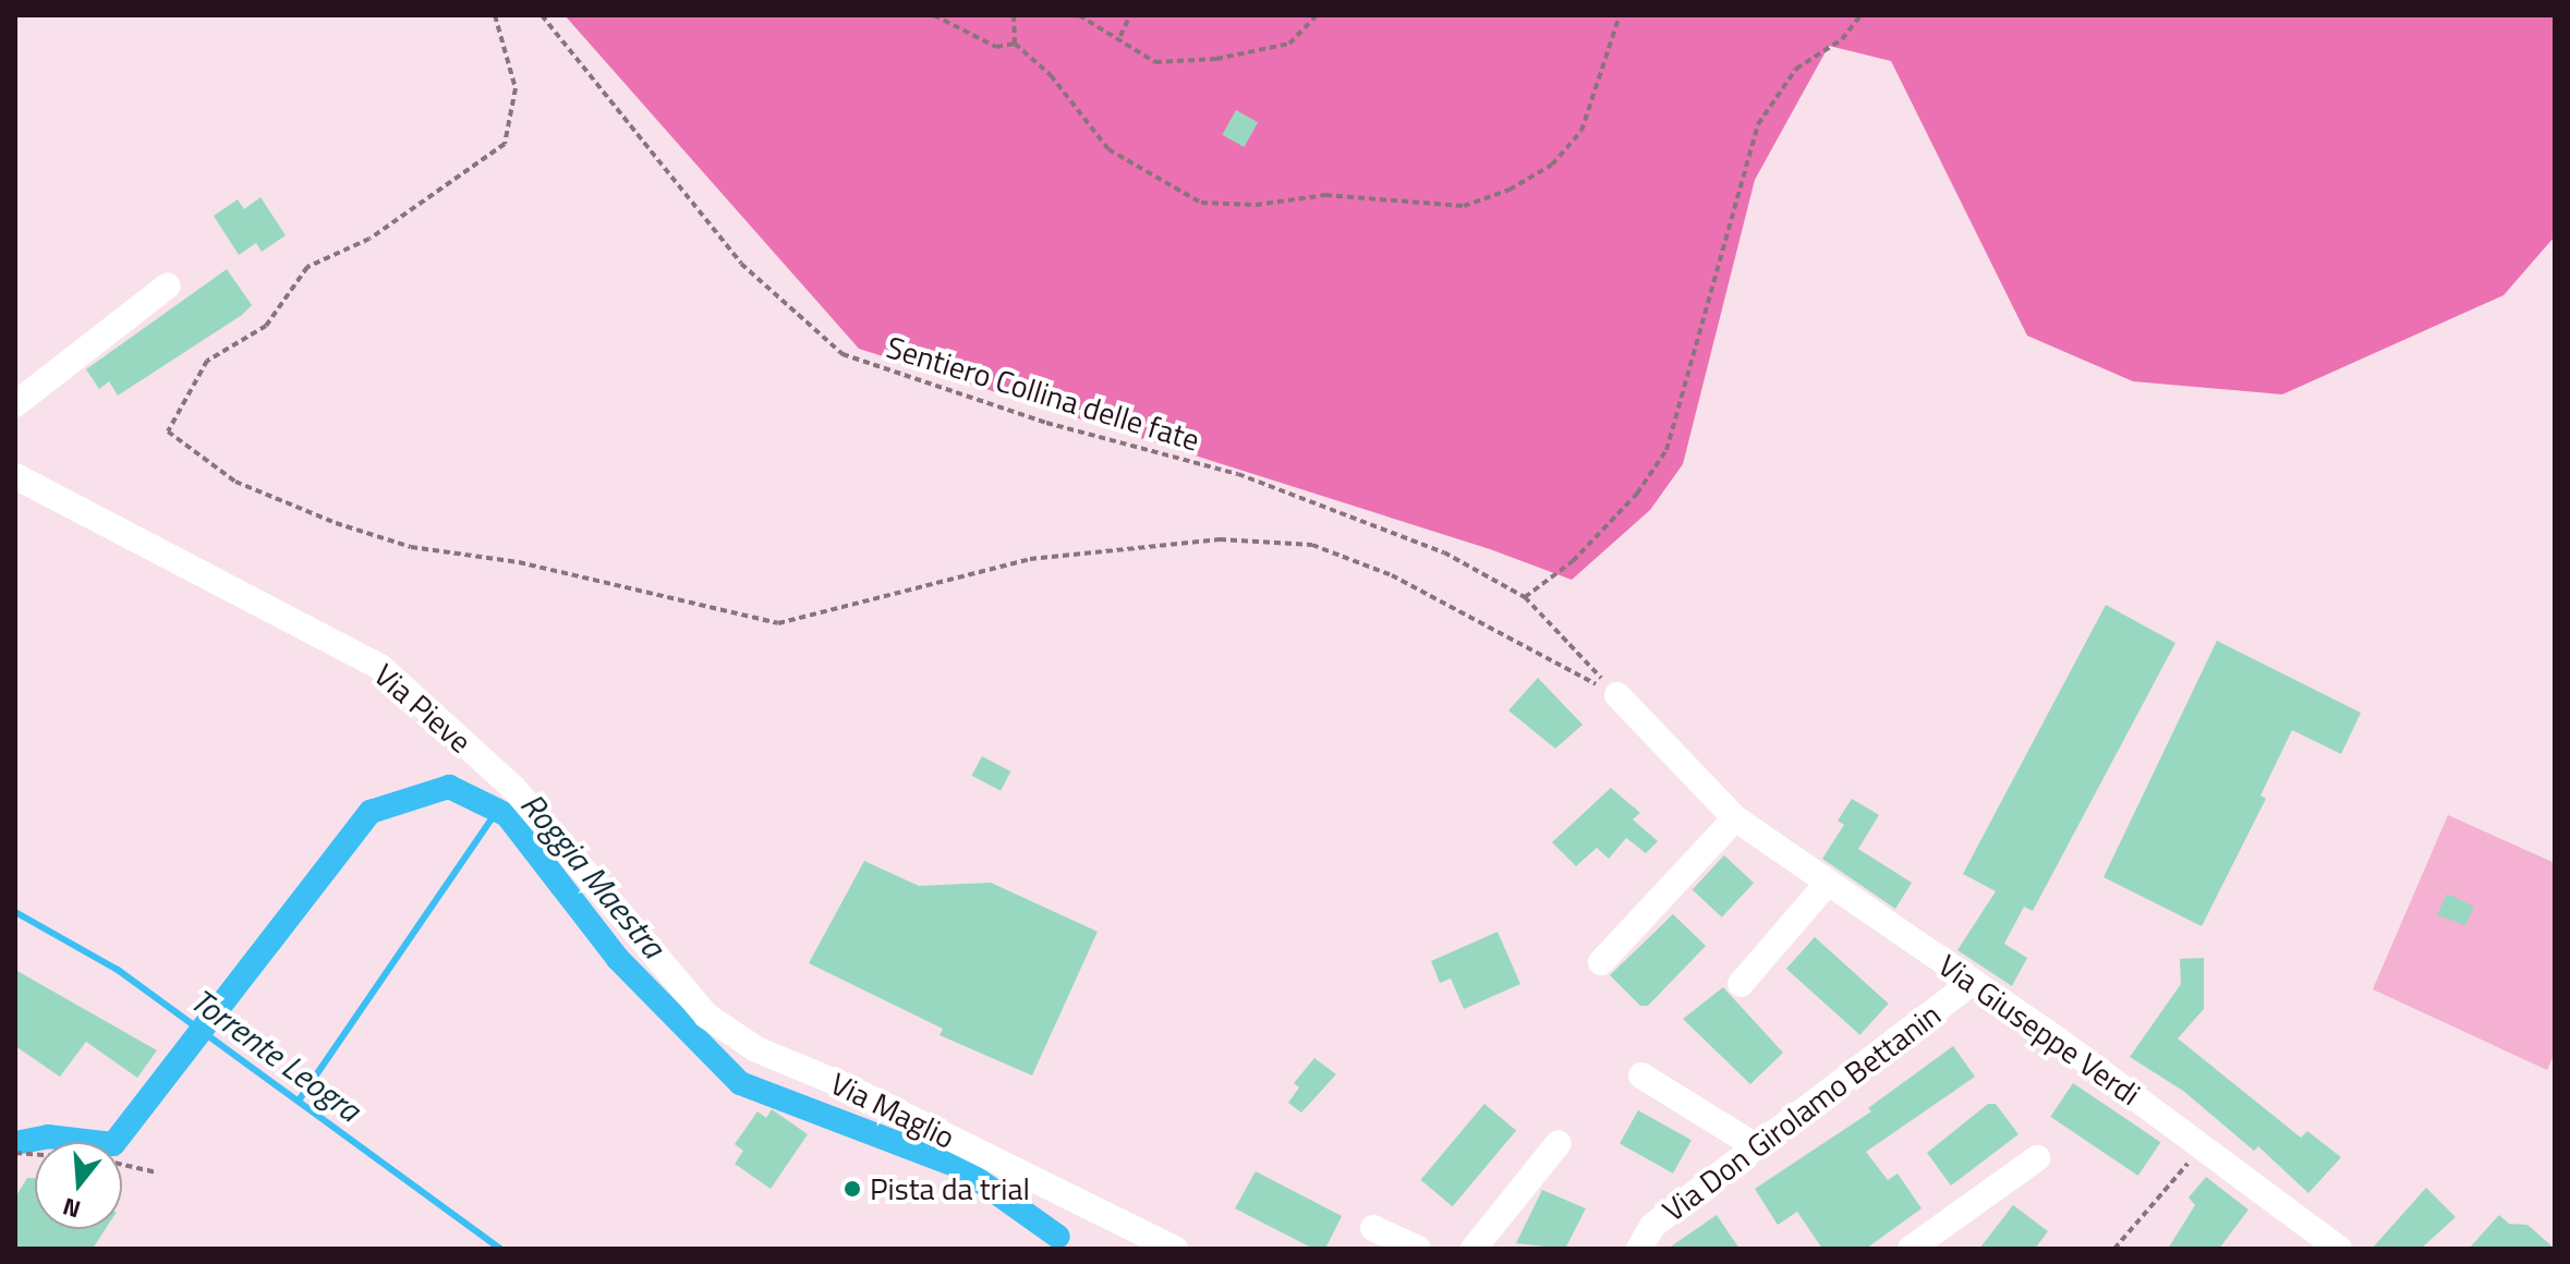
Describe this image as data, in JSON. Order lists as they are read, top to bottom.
{
  "streets": {
    "street": [
      "Via Pieve",
      "Via Giuseppe Verdi",
      "Via Maglio",
      "Via Don Girolamo Bettanin"
    ],
    "path": ["Sentiero Collina delle fate"]
  },
  "crossings": [
    ["Sentiero Collina delle fate", "Via Giuseppe Verdi"],
    ["Via Pieve", "Via Maglio"],
    ["Via Giuseppe Verdi", "Via Don Girolamo Bettanin"]
  ],
  "water": ["Roggia Maestra", "Torrente Leogra"],
  "places": ["Pista da trial"],
  "north": "bottom"
}
